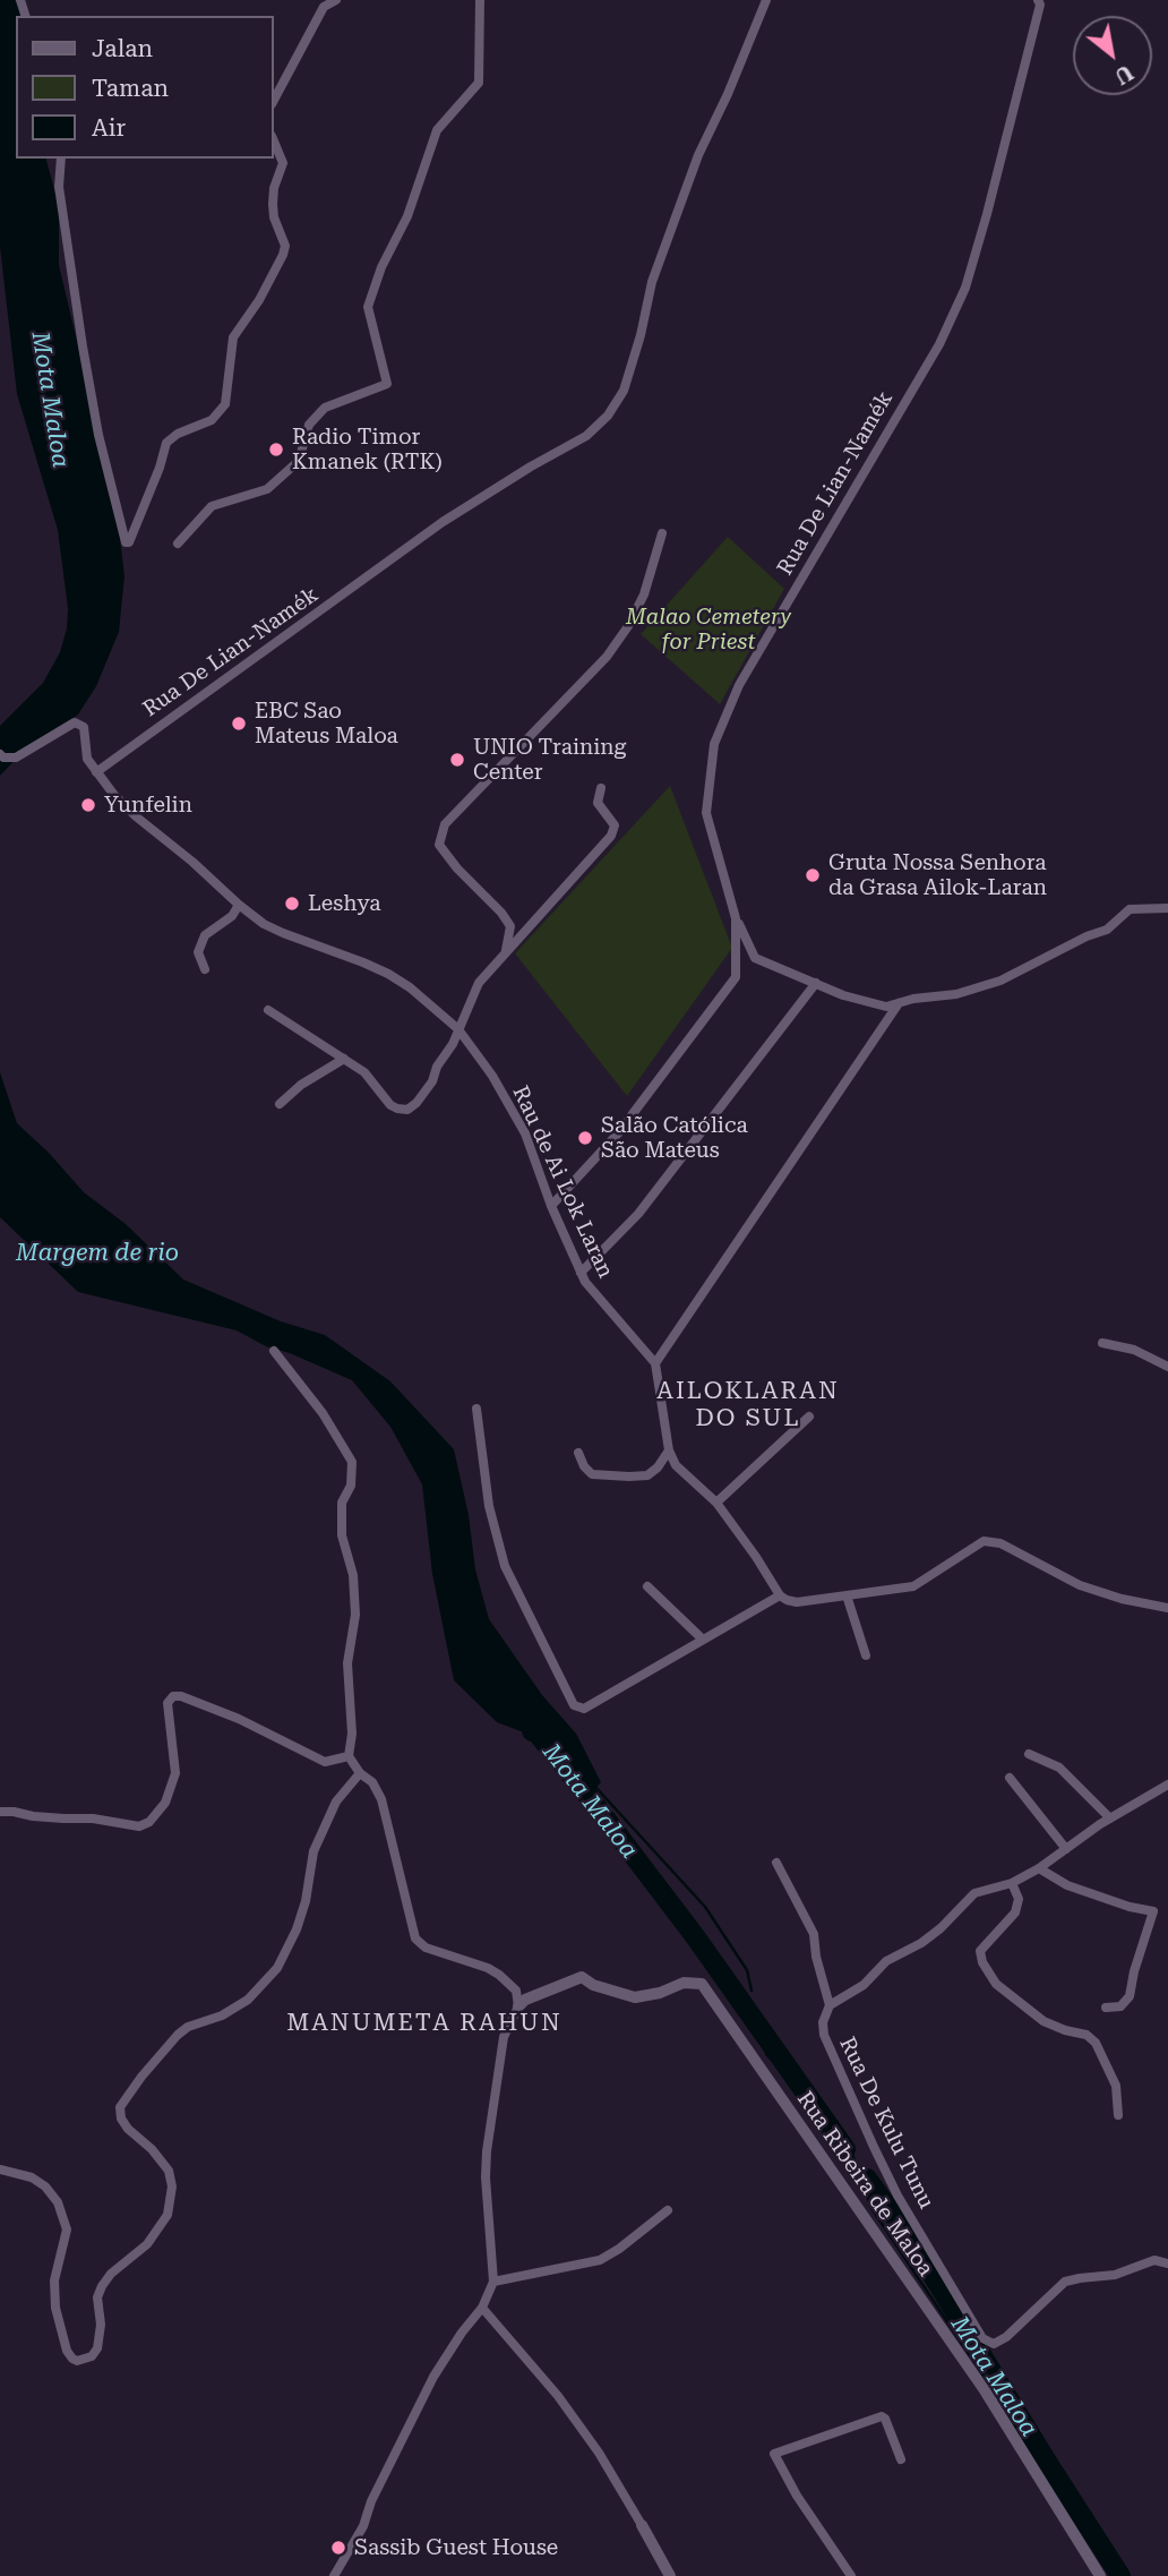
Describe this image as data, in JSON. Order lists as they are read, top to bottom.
{
  "streets": {
    "street": [
      "Rua De Lian-Namék",
      "Rau de Ai Lok Laran",
      "Rua De Kulu Tunu",
      "Rua Ribeira de Maloa"
    ]
  },
  "crossings": [
    ["Rua De Lian-Namék", "Rau de Ai Lok Laran"]
  ],
  "districts": ["AILOKLARAN DO SUL", "MANUMETA RAHUN"],
  "water": ["Mota Maloa", "Margem de rio"],
  "parks": ["Malao Cemetery for Priest"],
  "places": [
    "Radio Timor Kmanek (RTK)",
    "EBC Sao Mateus Maloa",
    "UNIO Training Center",
    "Yunfelin",
    "Gruta Nossa Senhora da Grasa Ailok-Laran",
    "Leshya",
    "Salão Católica São Mateus",
    "Sassib Guest House"
  ],
  "legend": ["Jalan", "Taman", "Air"],
  "north": "bottom right"
}
